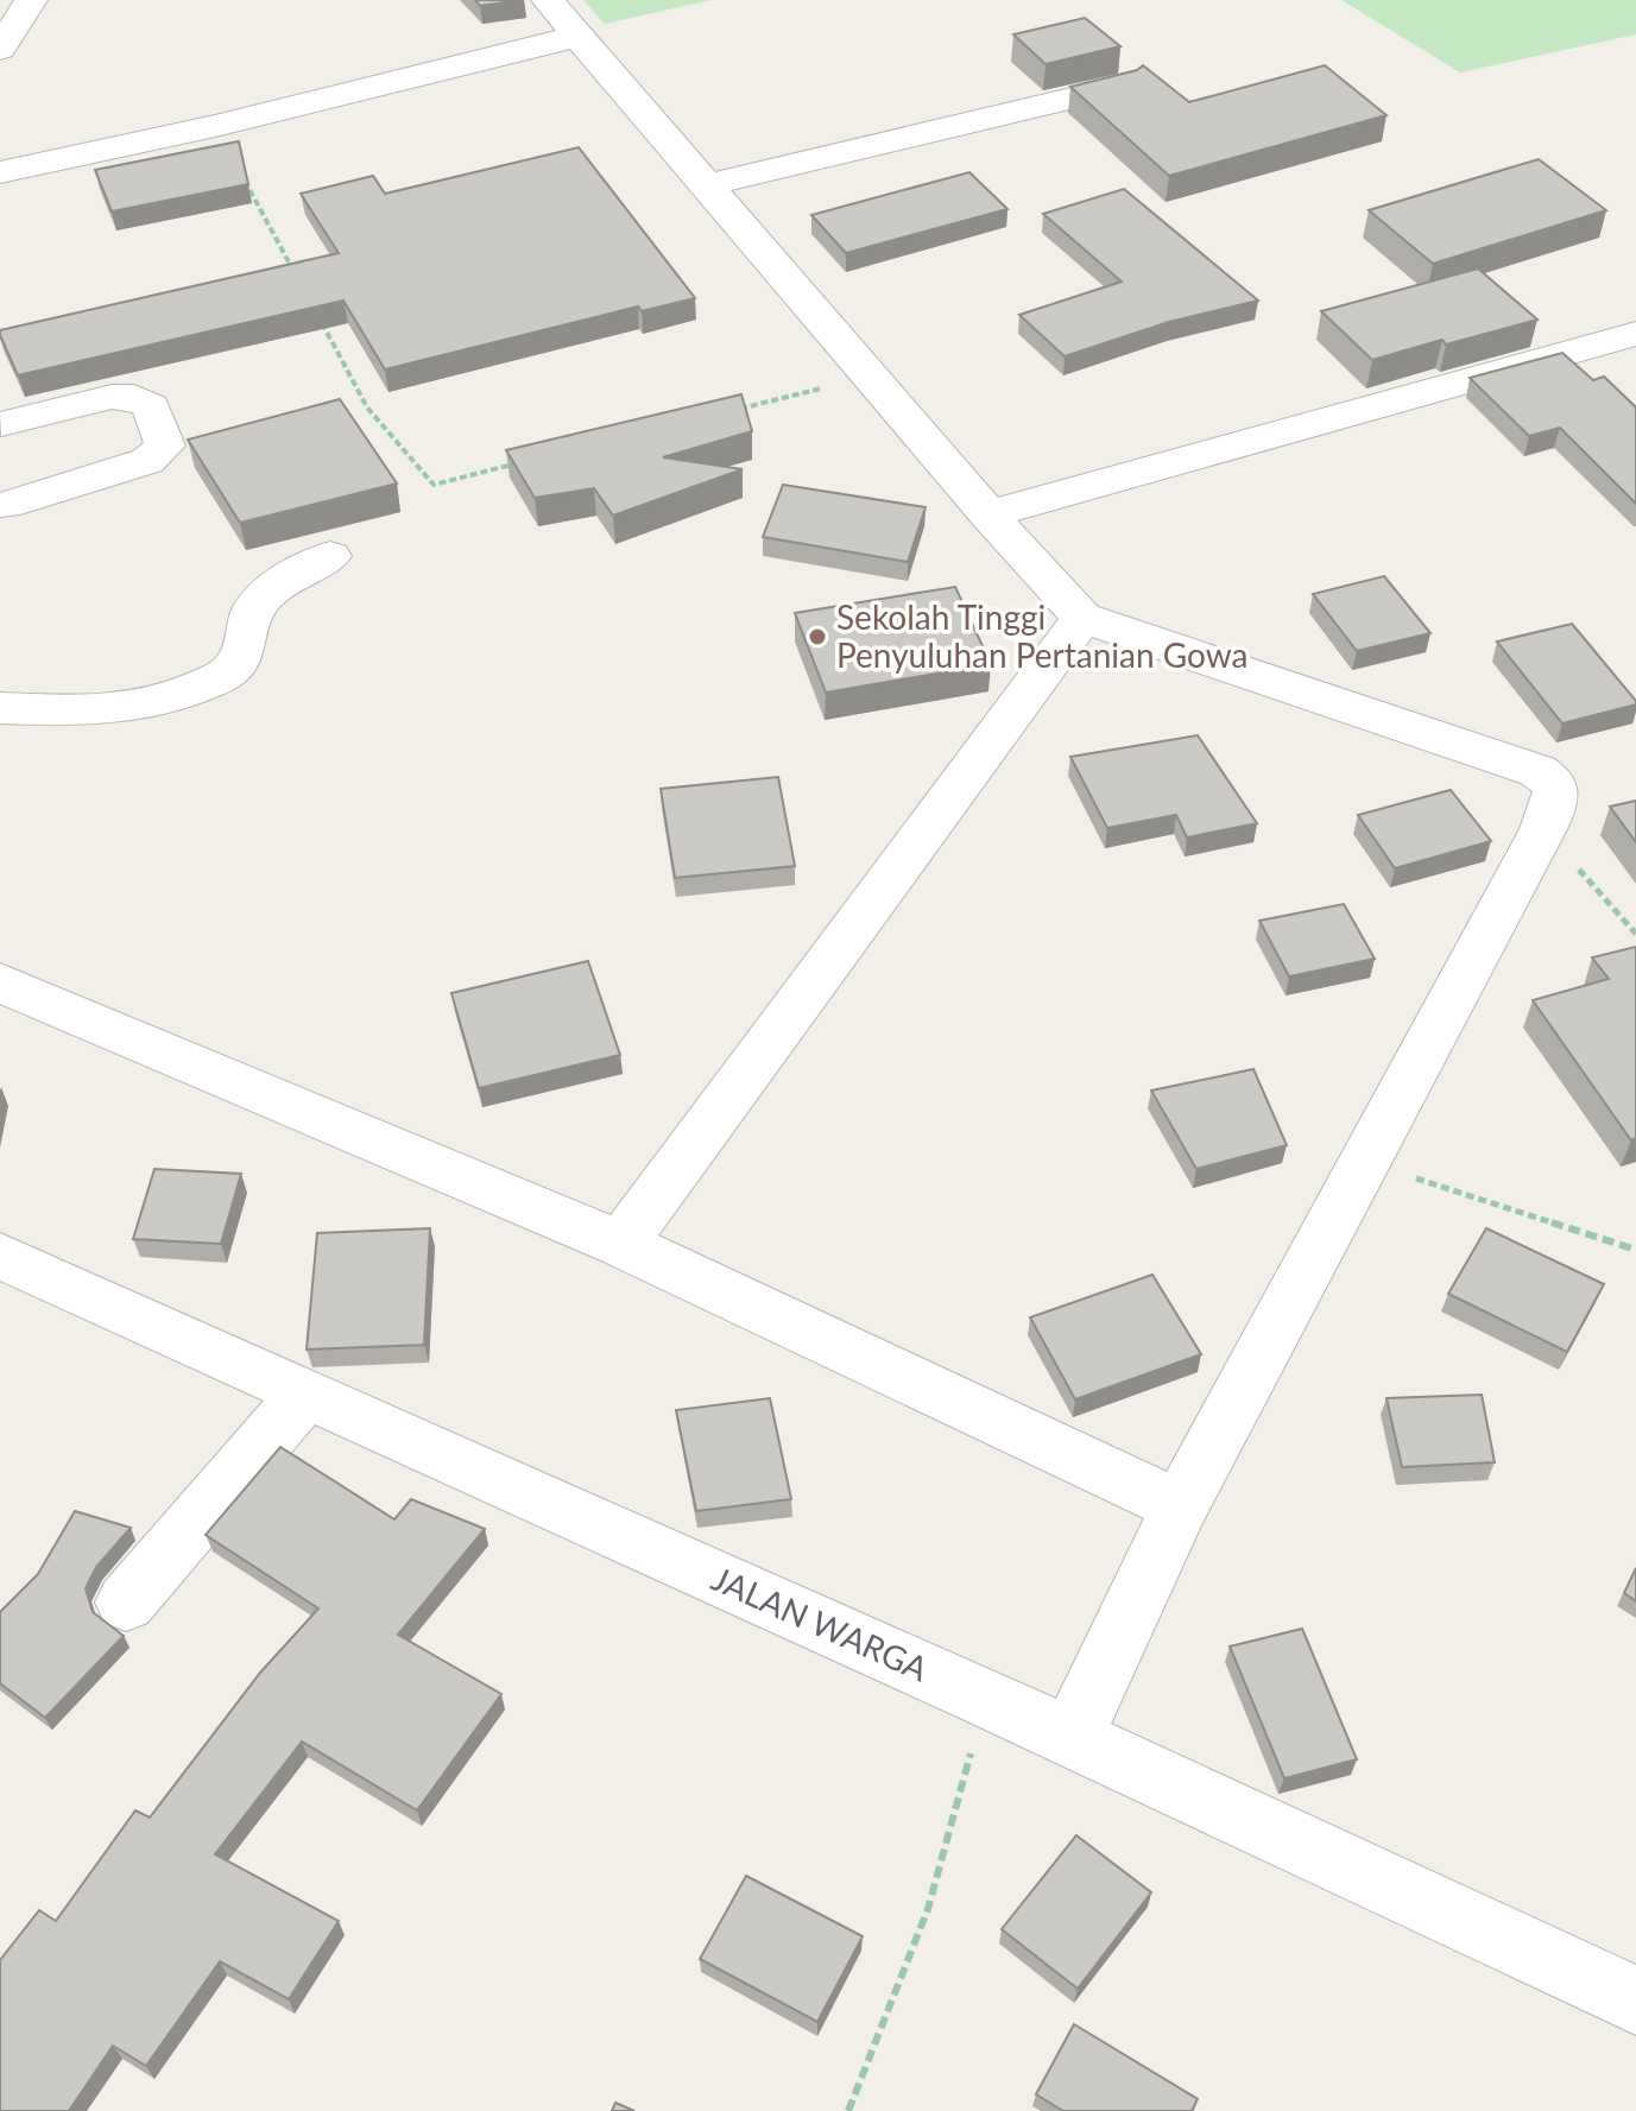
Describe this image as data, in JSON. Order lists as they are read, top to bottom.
{
  "streets": {
    "street": ["JALAN WARGA"]
  },
  "places": ["Sekolah Tinggi Penyuluhan Pertanian Gowa"]
}
